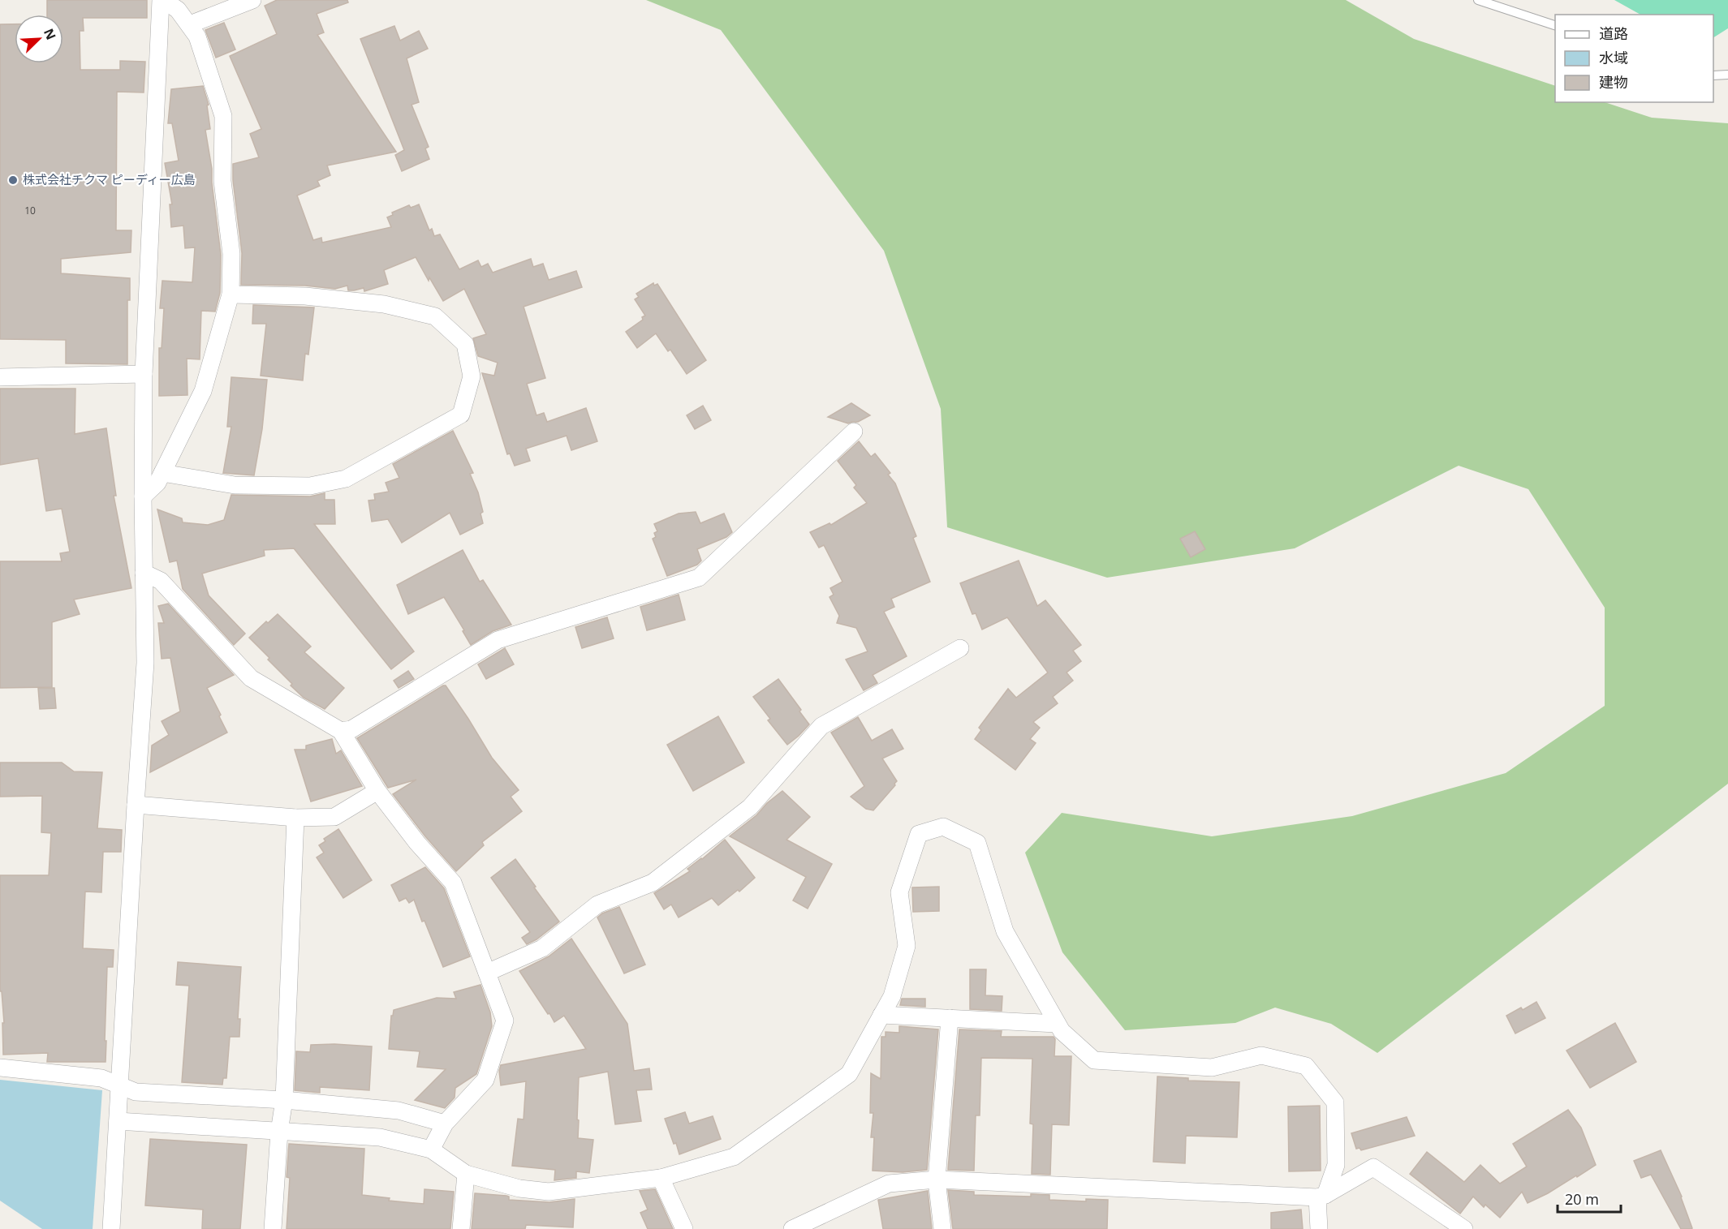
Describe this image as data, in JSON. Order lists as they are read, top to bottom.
{
  "places": ["株式会社チクマ ピーディー広島"],
  "house_numbers": ["10"],
  "legend": ["道路", "水域", "建物"],
  "scale_bar": "20 m",
  "north": "top right"
}
